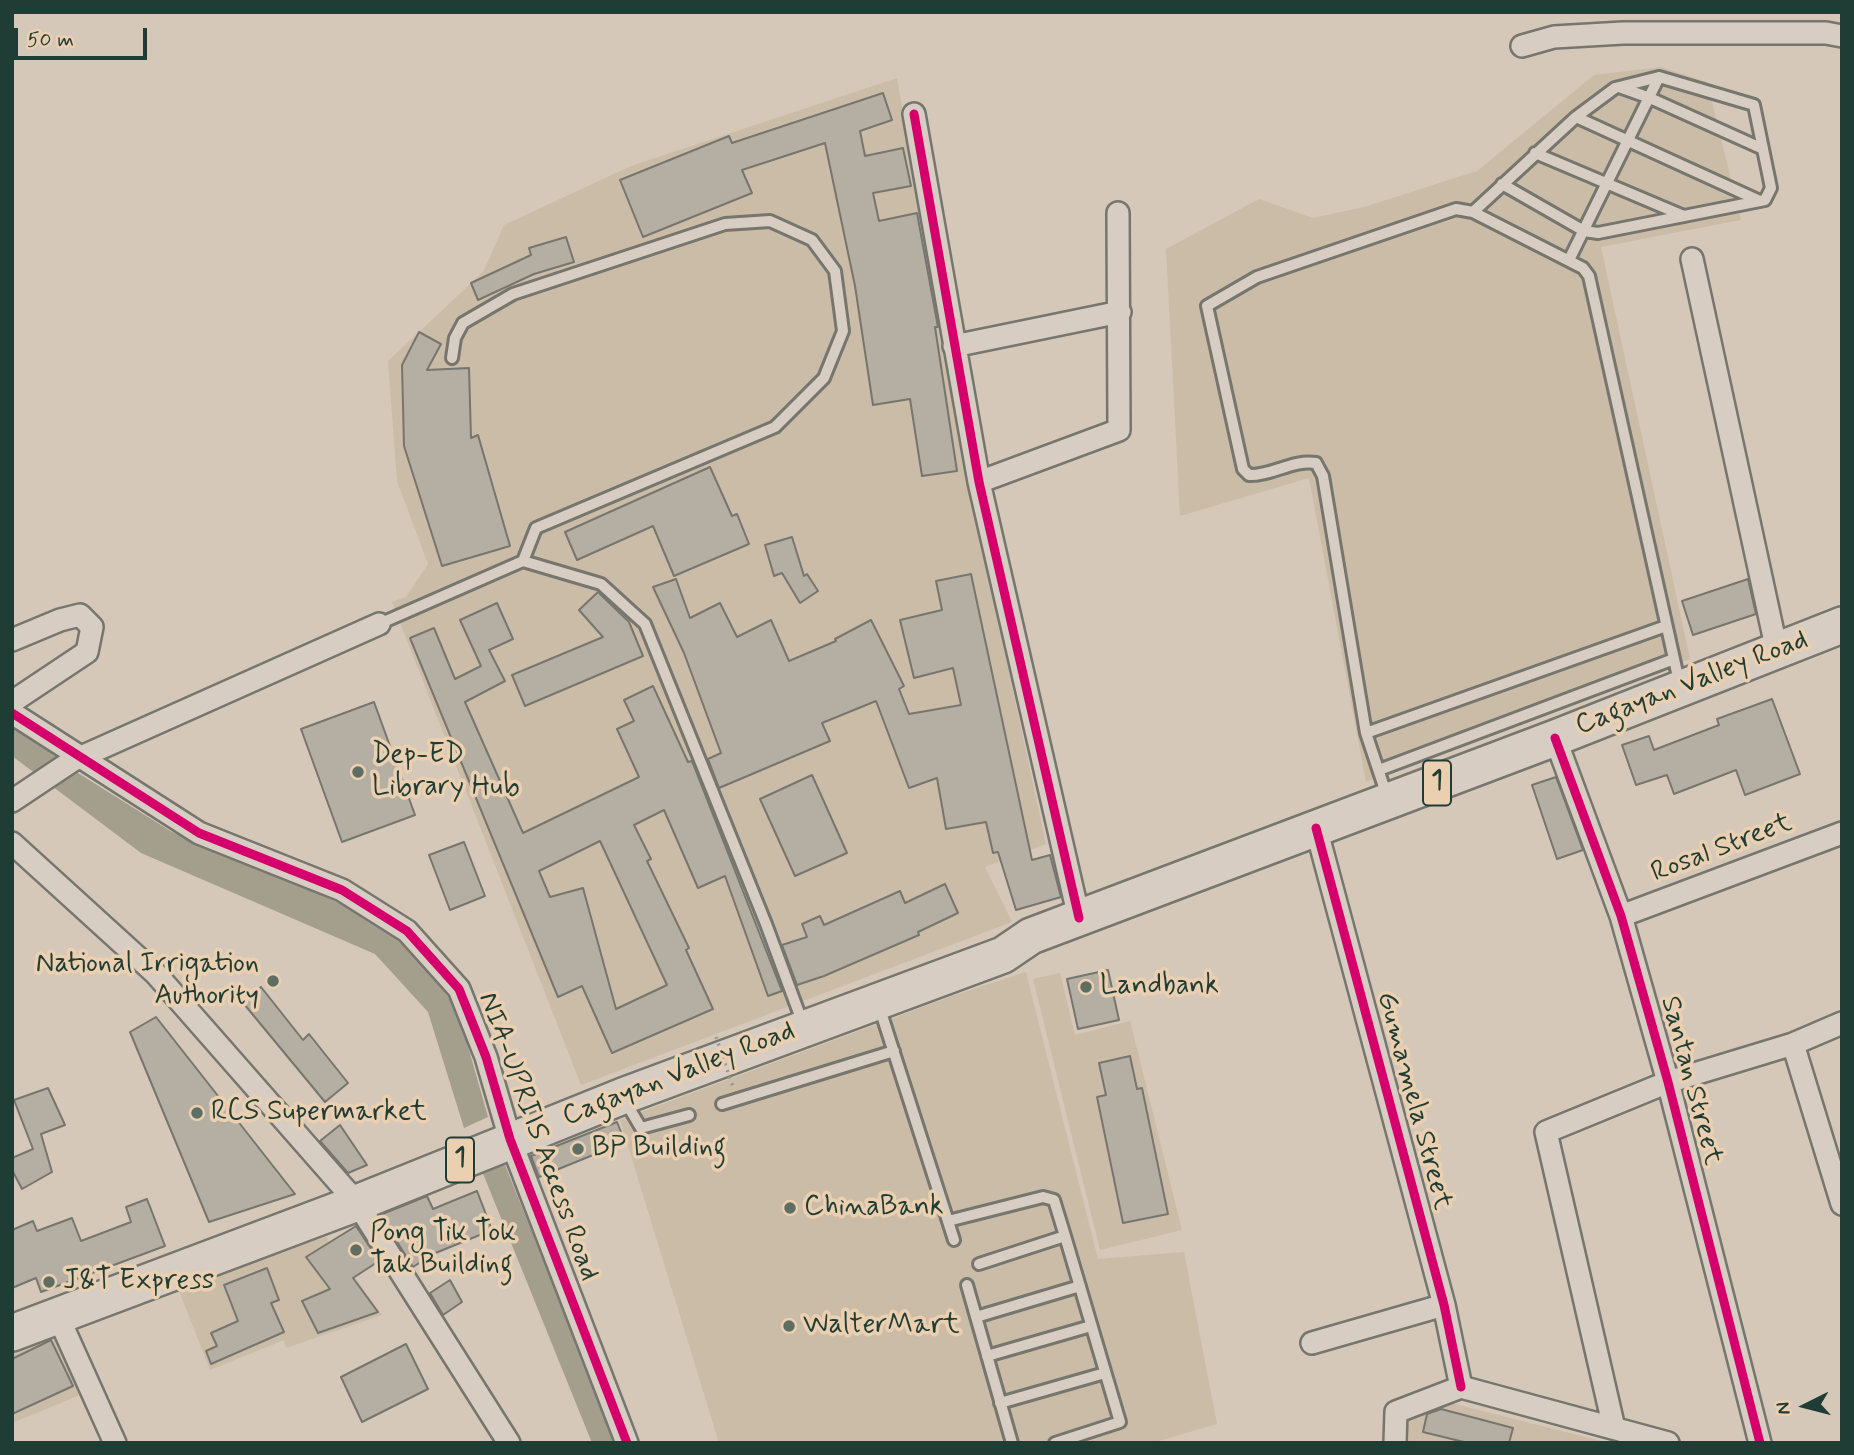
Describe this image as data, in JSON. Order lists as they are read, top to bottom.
{
  "streets": {
    "highway": ["Cagayan Valley Road", "1"],
    "street": [
      "Rosal Street",
      "Santan Street",
      "Gumamela Street",
      "NIA-UPRIIS Access Road"
    ]
  },
  "crossings": [
    ["Cagayan Valley Road", "Santan Street"],
    ["Cagayan Valley Road", "Gumamela Street"],
    ["Cagayan Valley Road", "NIA-UPRIIS Access Road"],
    ["Rosal Street", "Santan Street"]
  ],
  "places": [
    "Dep-ED Library Hub",
    "National Irrigation Authority",
    "Landbank",
    "RCS Supermarket",
    "BP Building",
    "ChinaBank",
    "Pong Tik Tok Tak Building",
    "J&T Express",
    "WalterMart"
  ],
  "scale_bar": "50 m",
  "north": "left"
}
